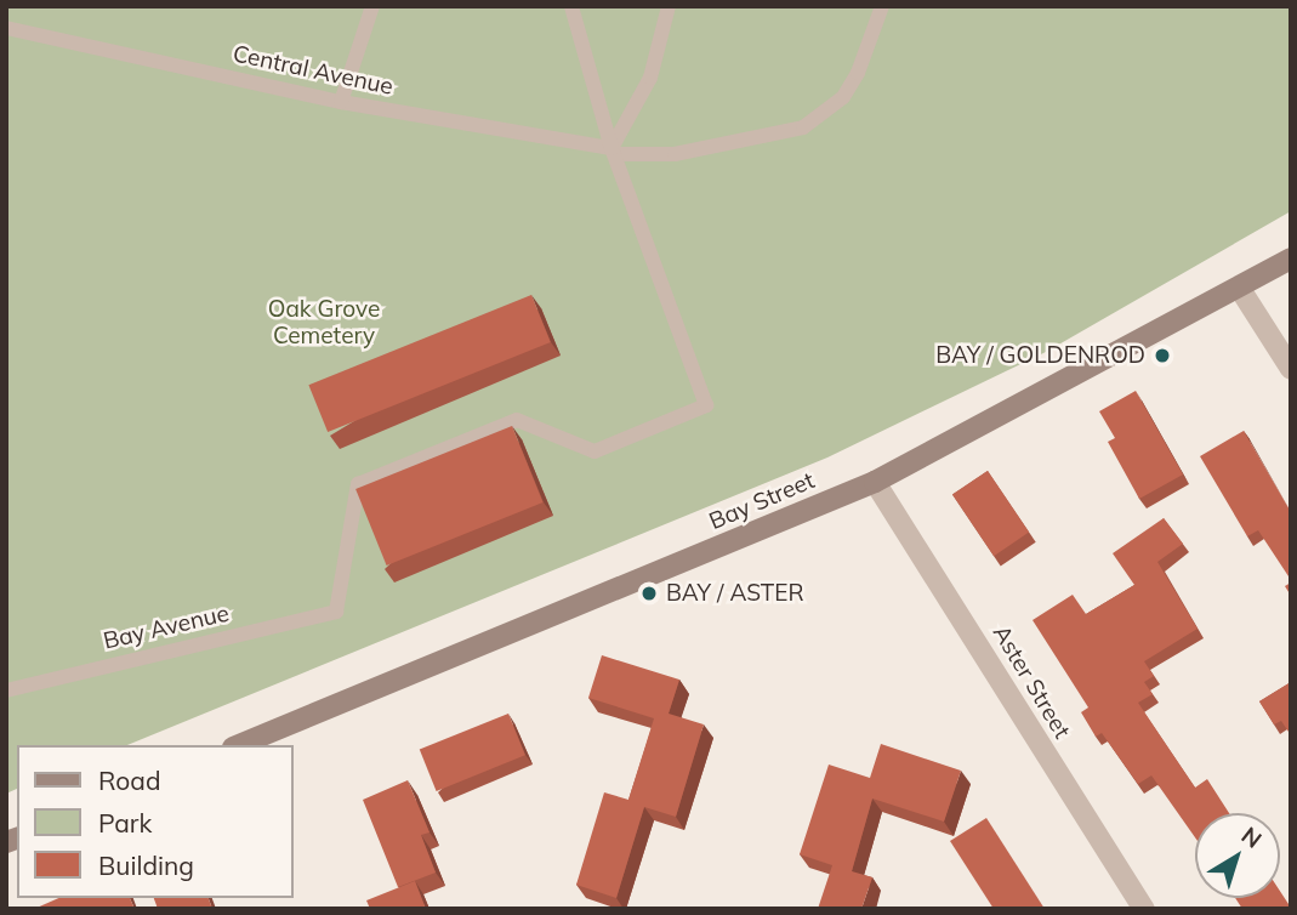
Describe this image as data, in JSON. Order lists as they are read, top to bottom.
{
  "streets": {
    "main road": ["Bay Street"],
    "street": ["Aster Street"],
    "lane": ["Central Avenue", "Bay Avenue"]
  },
  "crossings": [
    ["Central Avenue", "Bay Avenue"],
    ["Bay Street", "Aster Street"]
  ],
  "parks": ["Oak Grove Cemetery"],
  "places": ["BAY / GOLDENROD", "BAY / ASTER"],
  "legend": ["Road", "Park", "Building"],
  "north": "top right"
}
